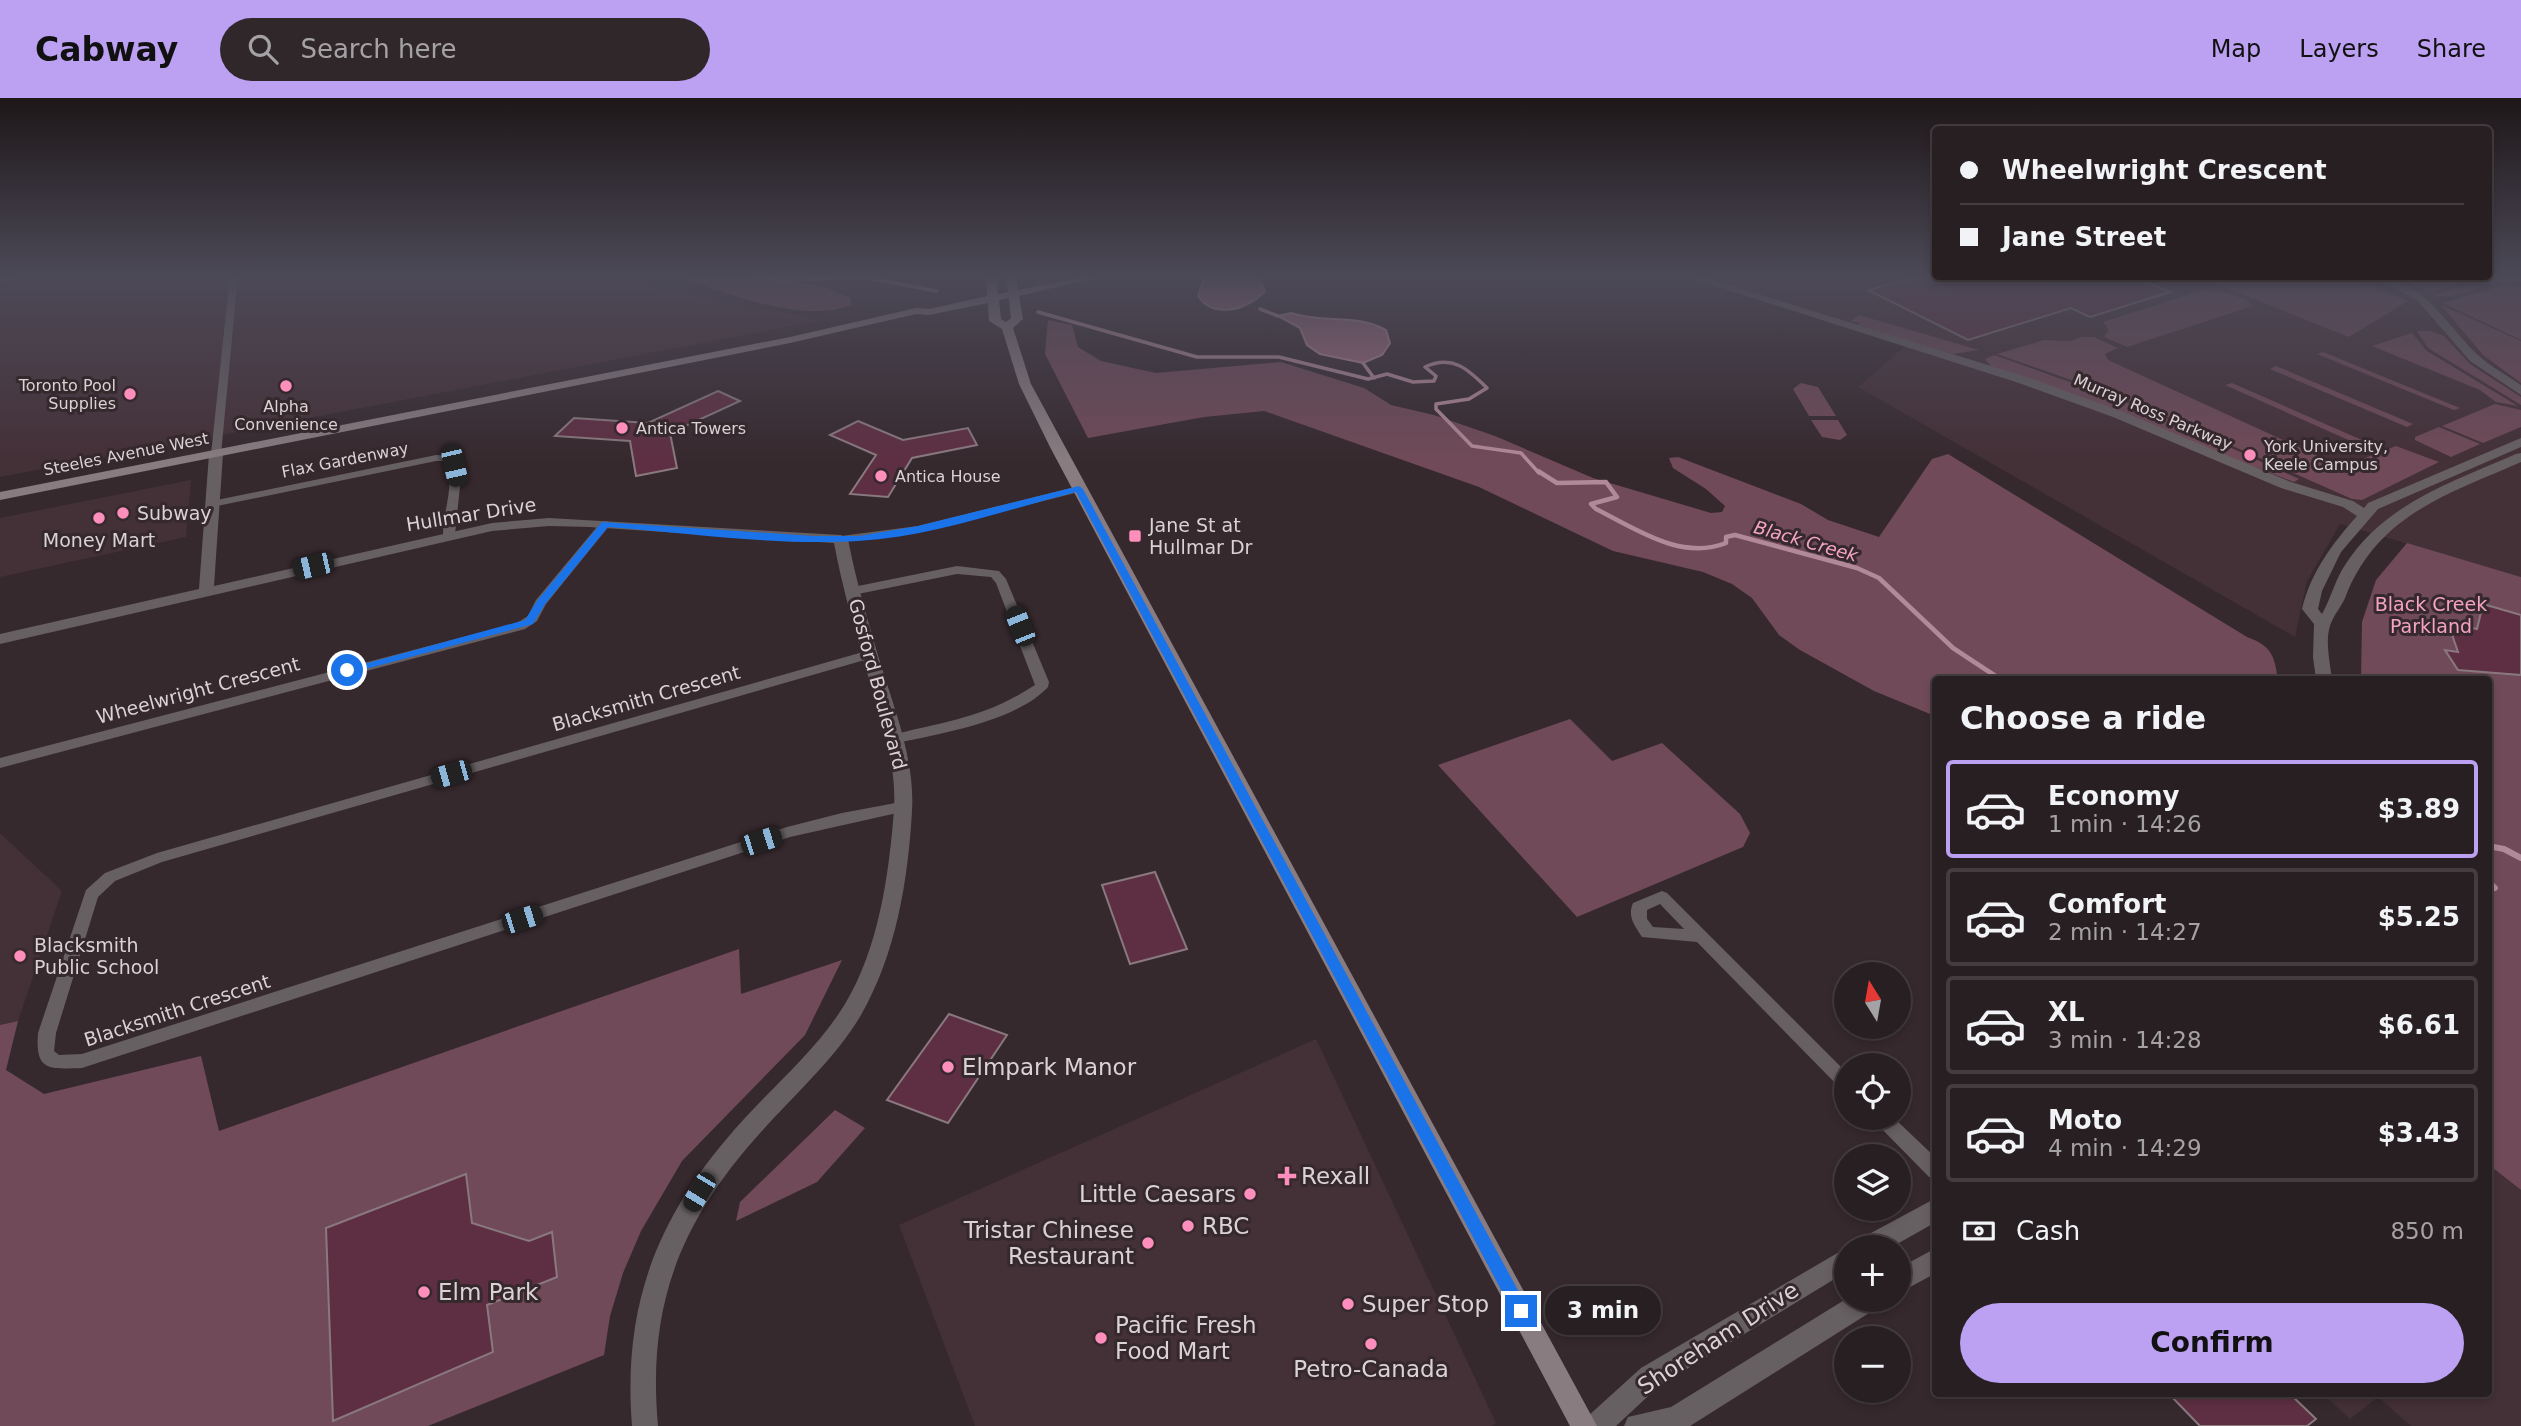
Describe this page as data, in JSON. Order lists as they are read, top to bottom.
{
  "streets": {
    "main road": ["Steeles Avenue West"],
    "street": [
      "Murray Ross Parkway",
      "Flax Gardenway",
      "Hullmar Drive",
      "Gosford Boulevard",
      "Wheelwright Crescent",
      "Blacksmith Crescent",
      "Shoreham Drive"
    ]
  },
  "crossings": [
    ["Flax Gardenway", "Hullmar Drive"],
    ["Hullmar Drive", "Gosford Boulevard"],
    ["Hullmar Drive", "Wheelwright Crescent"],
    ["Gosford Boulevard", "Blacksmith Crescent"]
  ],
  "water": ["Black Creek"],
  "parks": ["Black Creek Parkland"],
  "places": {
    "other": [
      "Alpha Convenience",
      "Toronto Pool Supplies",
      "Antica Towers",
      "York University, Keele Campus",
      "Antica House",
      "Subway",
      "Money Mart",
      "Blacksmith Public School",
      "Elmpark Manor",
      "Little Caesars",
      "RBC",
      "Tristar Chinese Restaurant",
      "Elm Park",
      "Super Stop",
      "Pacific Fresh Food Mart",
      "Petro-Canada"
    ],
    "transit": ["Jane St at Hullmar Dr"],
    "health": ["Rexall"]
  },
  "north": "top",
  "page": {
    "header": "Cabway",
    "search": "Search here",
    "nav": ["Map", "Layers", "Share"],
    "banner": ["Wheelwright Crescent", "Jane Street"],
    "heading": "Choose a ride",
    "list": [
      {
        "name": "Economy",
        "note": "1 min · 14:26",
        "value": "$3.89"
      },
      {
        "name": "Comfort",
        "note": "2 min · 14:27",
        "value": "$5.25"
      },
      {
        "name": "XL",
        "note": "3 min · 14:28",
        "value": "$6.61"
      },
      {
        "name": "Moto",
        "note": "4 min · 14:29",
        "value": "$3.43"
      }
    ],
    "map_buttons": ["+", "−"],
    "pay": ["Cash", "850 m"],
    "bubble": "3 min",
    "buttons": "Confirm"
  }
}
